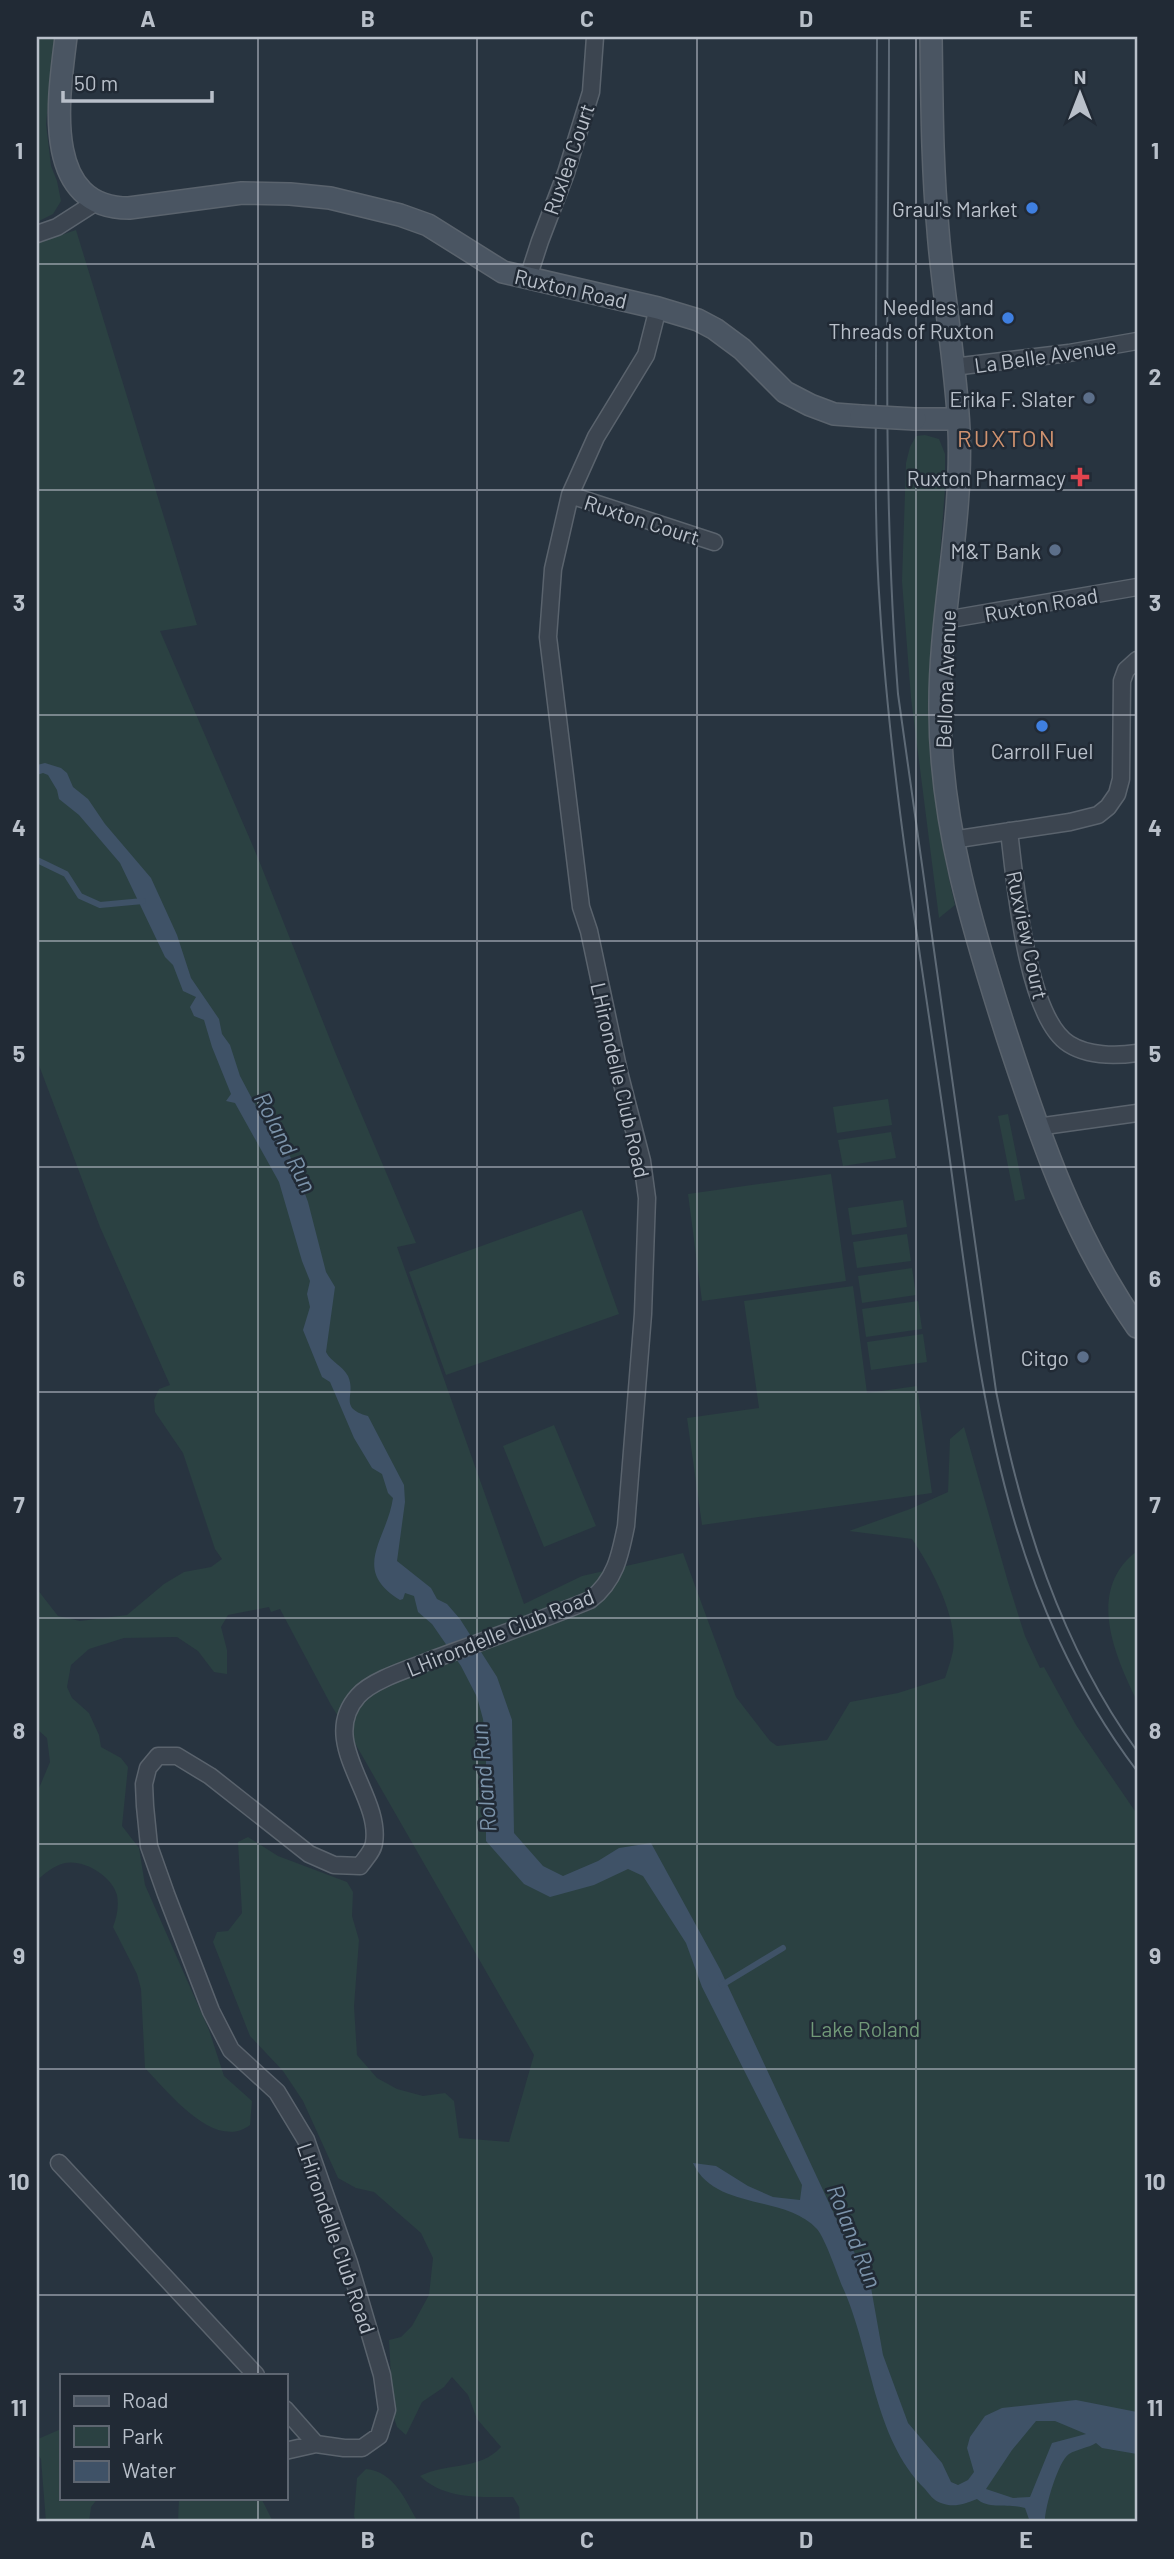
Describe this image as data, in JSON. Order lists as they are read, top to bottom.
{
  "streets": {
    "street": [
      "Ruxlea Court",
      "Ruxton Road",
      "La Belle Avenue",
      "Ruxton Court",
      "Bellona Avenue",
      "Ruxview Court",
      "LHirondelle Club Road"
    ]
  },
  "crossings": [
    ["Ruxlea Court", "Ruxton Road"],
    ["Ruxton Road", "Bellona Avenue"],
    ["Ruxton Road", "LHirondelle Club Road"],
    ["La Belle Avenue", "Bellona Avenue"],
    ["Ruxton Court", "LHirondelle Club Road"]
  ],
  "districts": ["RUXTON"],
  "water": ["Roland Run"],
  "parks": ["Lake Roland"],
  "places": {
    "other": [
      "Graul's Market",
      "Needles and Threads of Ruxton",
      "Erika F. Slater",
      "M&T Bank",
      "Carroll Fuel",
      "Citgo"
    ],
    "health": ["Ruxton Pharmacy"]
  },
  "legend": ["Road", "Park", "Water"],
  "scale_bar": "50 m",
  "north": "top",
  "grid": {
    "columns": [
      "A",
      "B",
      "C",
      "D",
      "E"
    ],
    "rows": [
      "1",
      "2",
      "3",
      "4",
      "5",
      "6",
      "7",
      "8",
      "9",
      "10",
      "11"
    ]
  }
}
